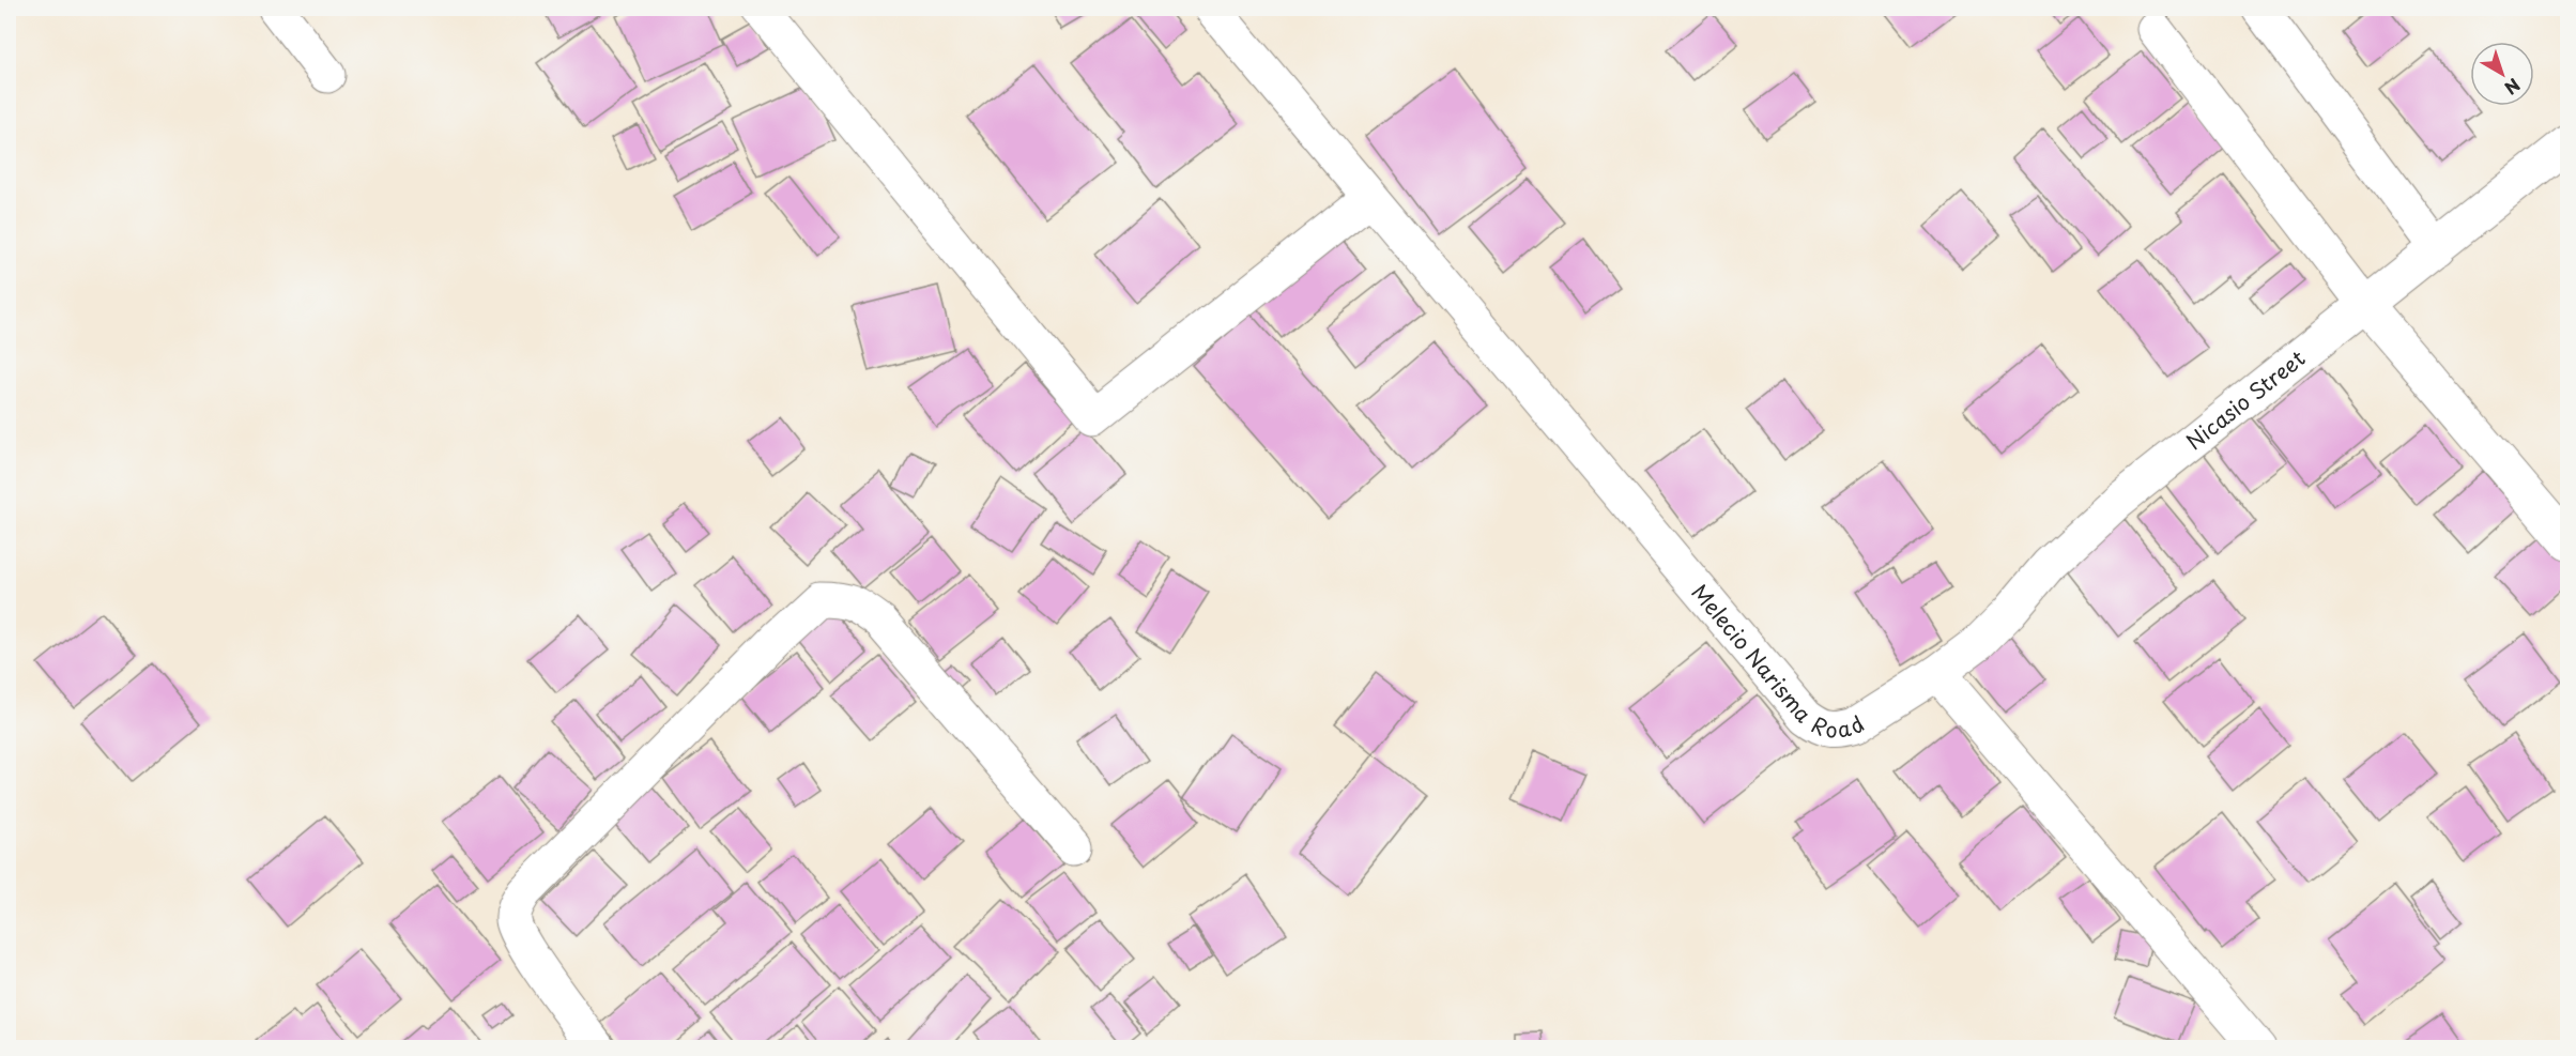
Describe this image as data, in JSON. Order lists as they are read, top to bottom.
{
  "streets": {
    "street": ["Nicasio Street", "Melecio Narisma Road"]
  },
  "crossings": [
    ["Nicasio Street", "Melecio Narisma Road"]
  ],
  "north": "bottom right"
}
